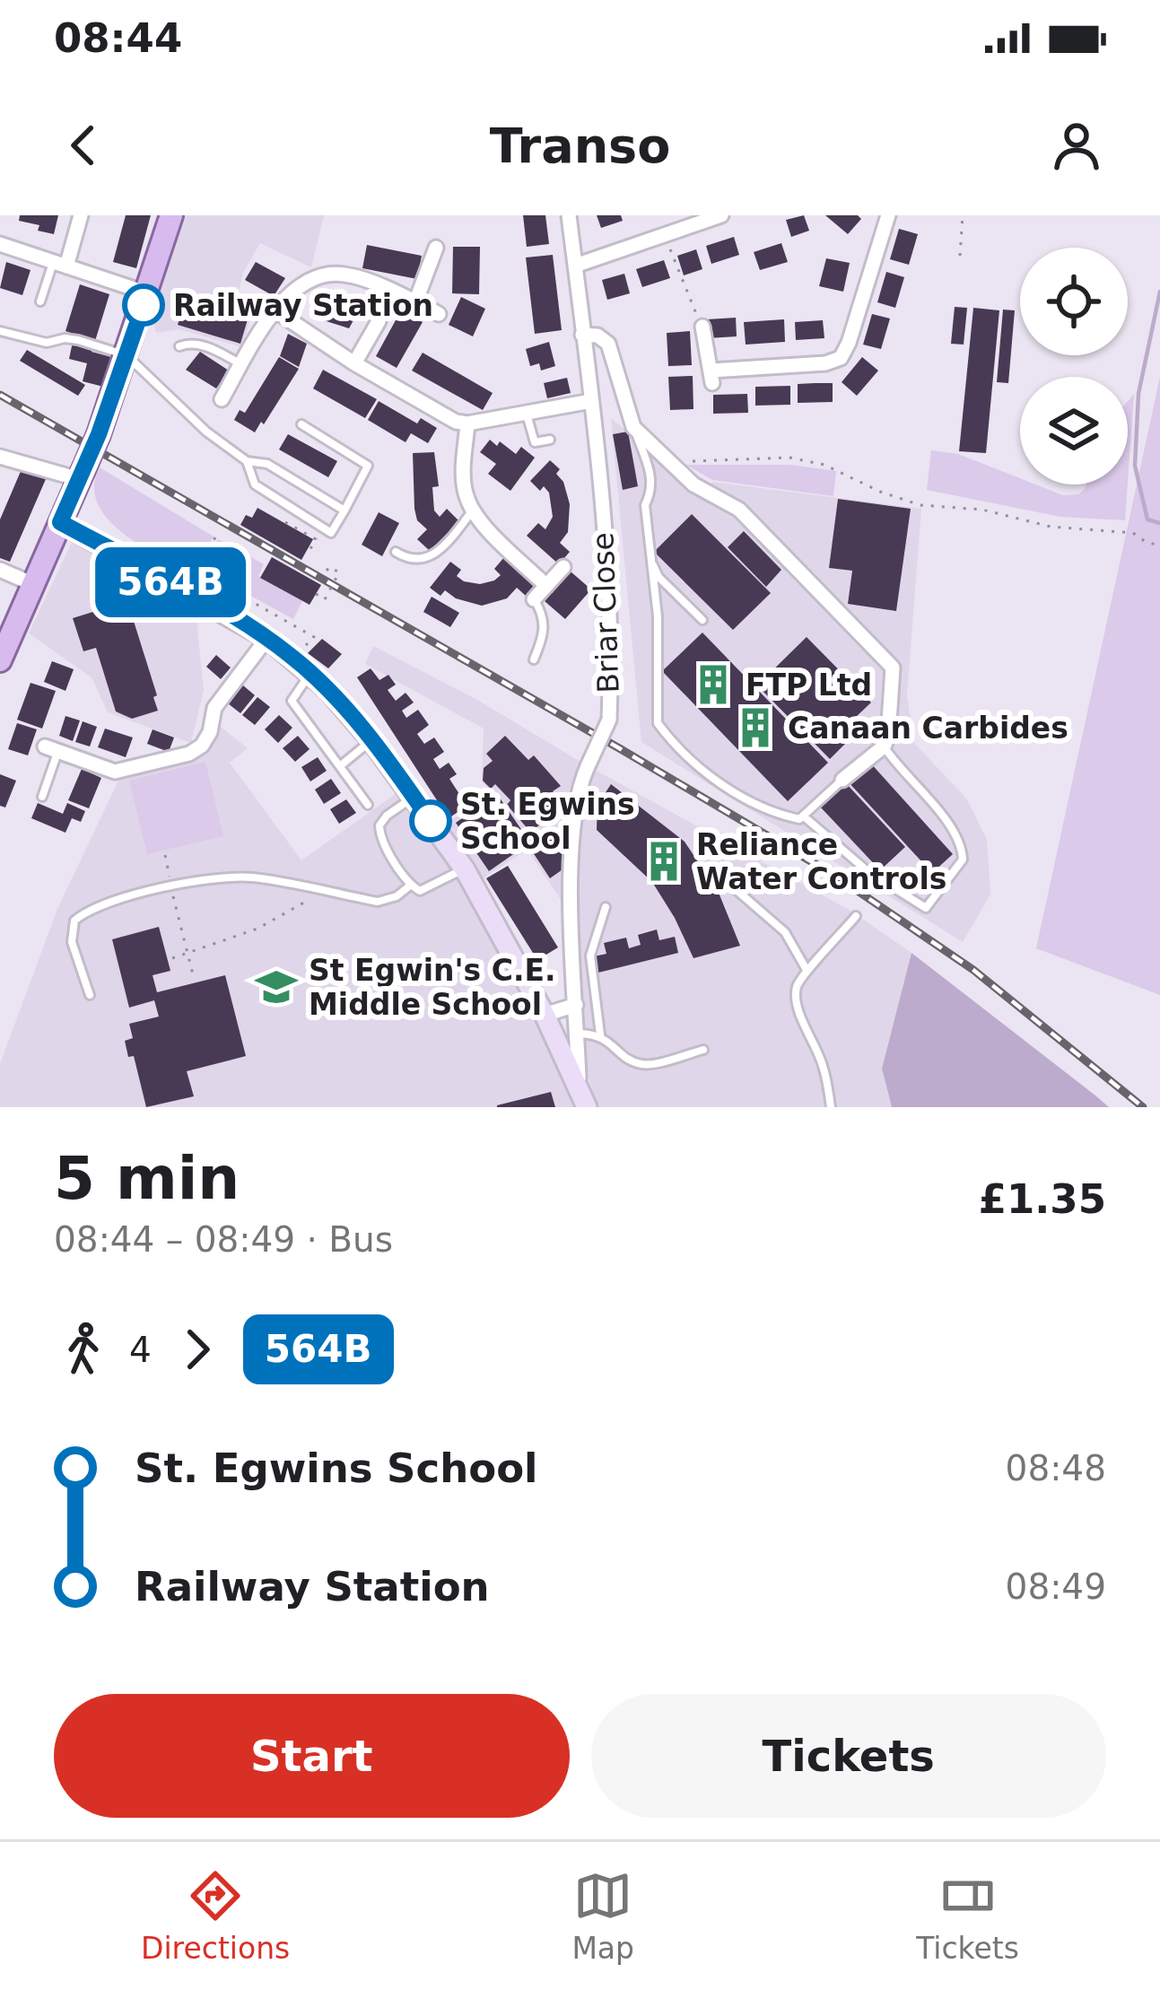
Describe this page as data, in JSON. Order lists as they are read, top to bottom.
{
  "streets": {
    "street": ["Briar Close"]
  },
  "places": {
    "other": ["Railway Station", "St. Egwins School"],
    "building": ["FTP Ltd", "Canaan Carbides", "Reliance Water Controls"],
    "school or university": ["St Egwin's C.E. Middle School"]
  },
  "lines": ["bus line 564B"],
  "page": {
    "status": "08:44",
    "header": "Transo",
    "on_map": "564B",
    "heading": ["5 min", "08:44 – 08:49 · Bus", "£1.35"],
    "legs": ["4", "564B"],
    "list": [
      {
        "name": "St. Egwins School",
        "value": "08:48"
      },
      {
        "name": "Railway Station",
        "value": "08:49"
      }
    ],
    "buttons": ["Start", "Tickets"],
    "tabs": ["Directions", "Map", "Tickets"]
  }
}
